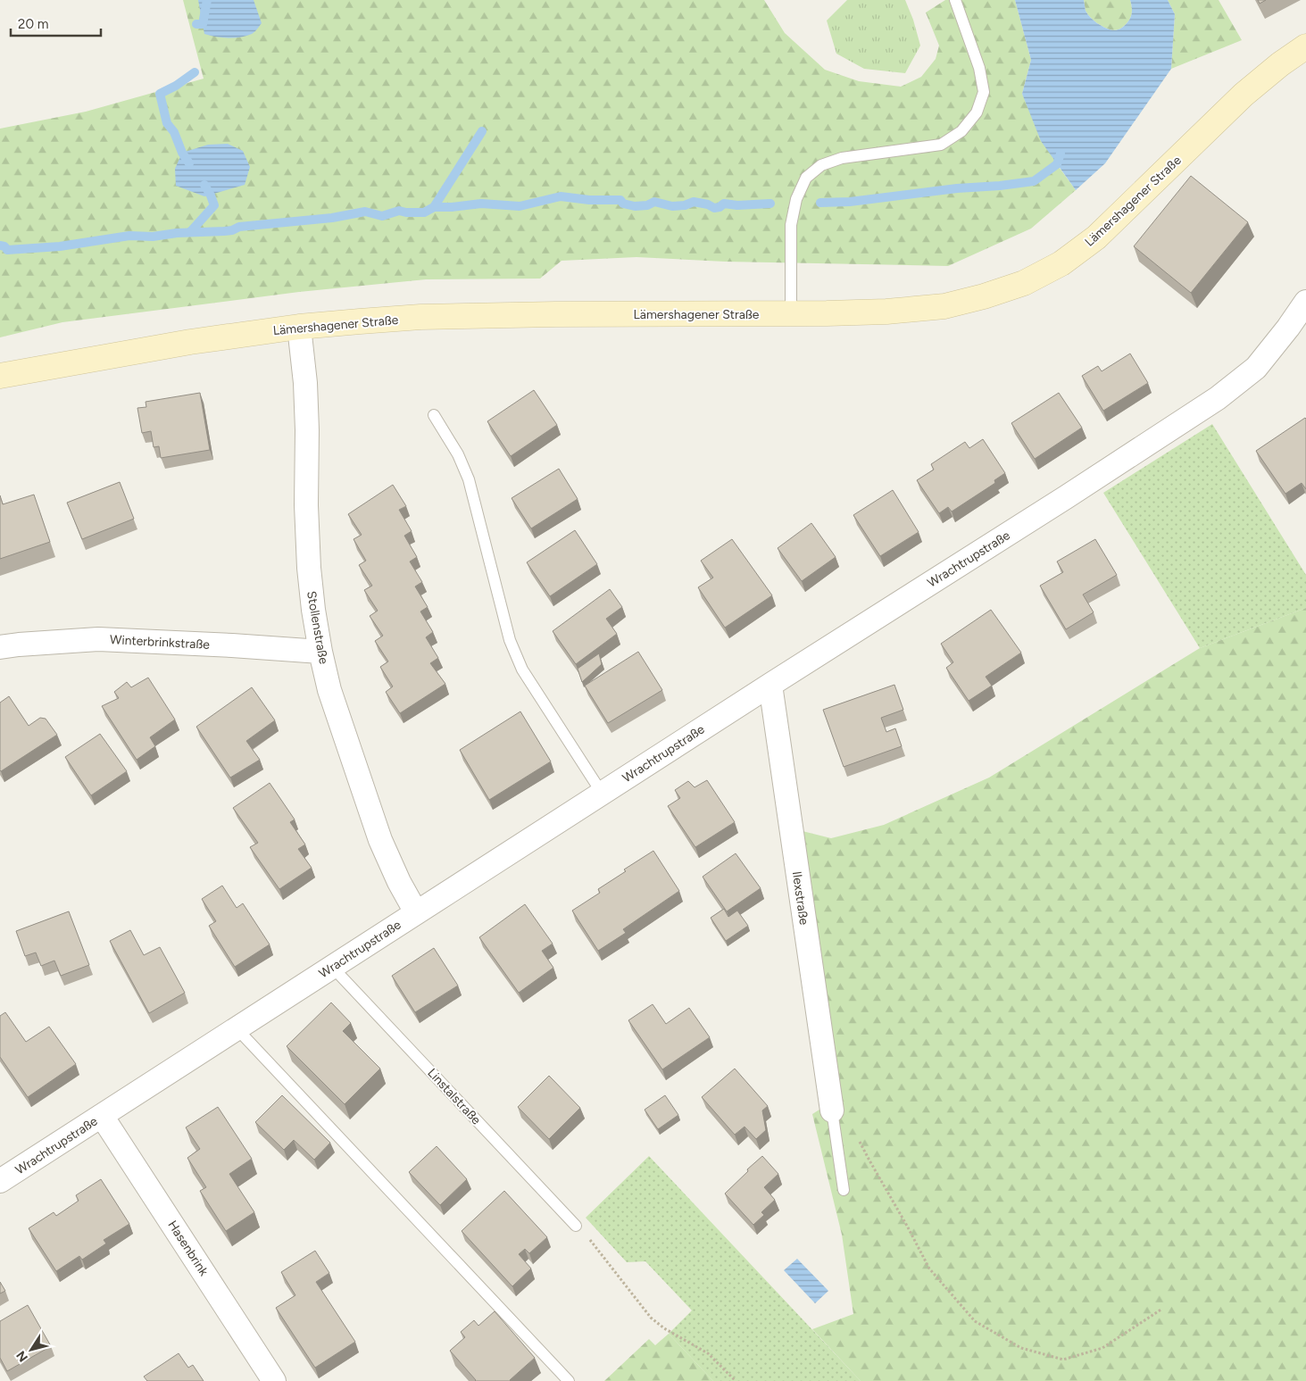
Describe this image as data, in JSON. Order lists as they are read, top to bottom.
{
  "streets": {
    "main road": ["Lämershagener Straße"],
    "street": [
      "Wrachtrupstraße",
      "Stollenstraße",
      "Winterbrinkstraße",
      "Ilexstraße",
      "Hasenbrink"
    ],
    "lane": ["Linstalstraße"]
  },
  "crossings": [
    ["Lämershagener Straße", "Stollenstraße"],
    ["Wrachtrupstraße", "Stollenstraße"],
    ["Wrachtrupstraße", "Ilexstraße"],
    ["Wrachtrupstraße", "Linstalstraße"],
    ["Wrachtrupstraße", "Hasenbrink"],
    ["Stollenstraße", "Winterbrinkstraße"]
  ],
  "scale_bar": "20 m",
  "north": "bottom left"
}
